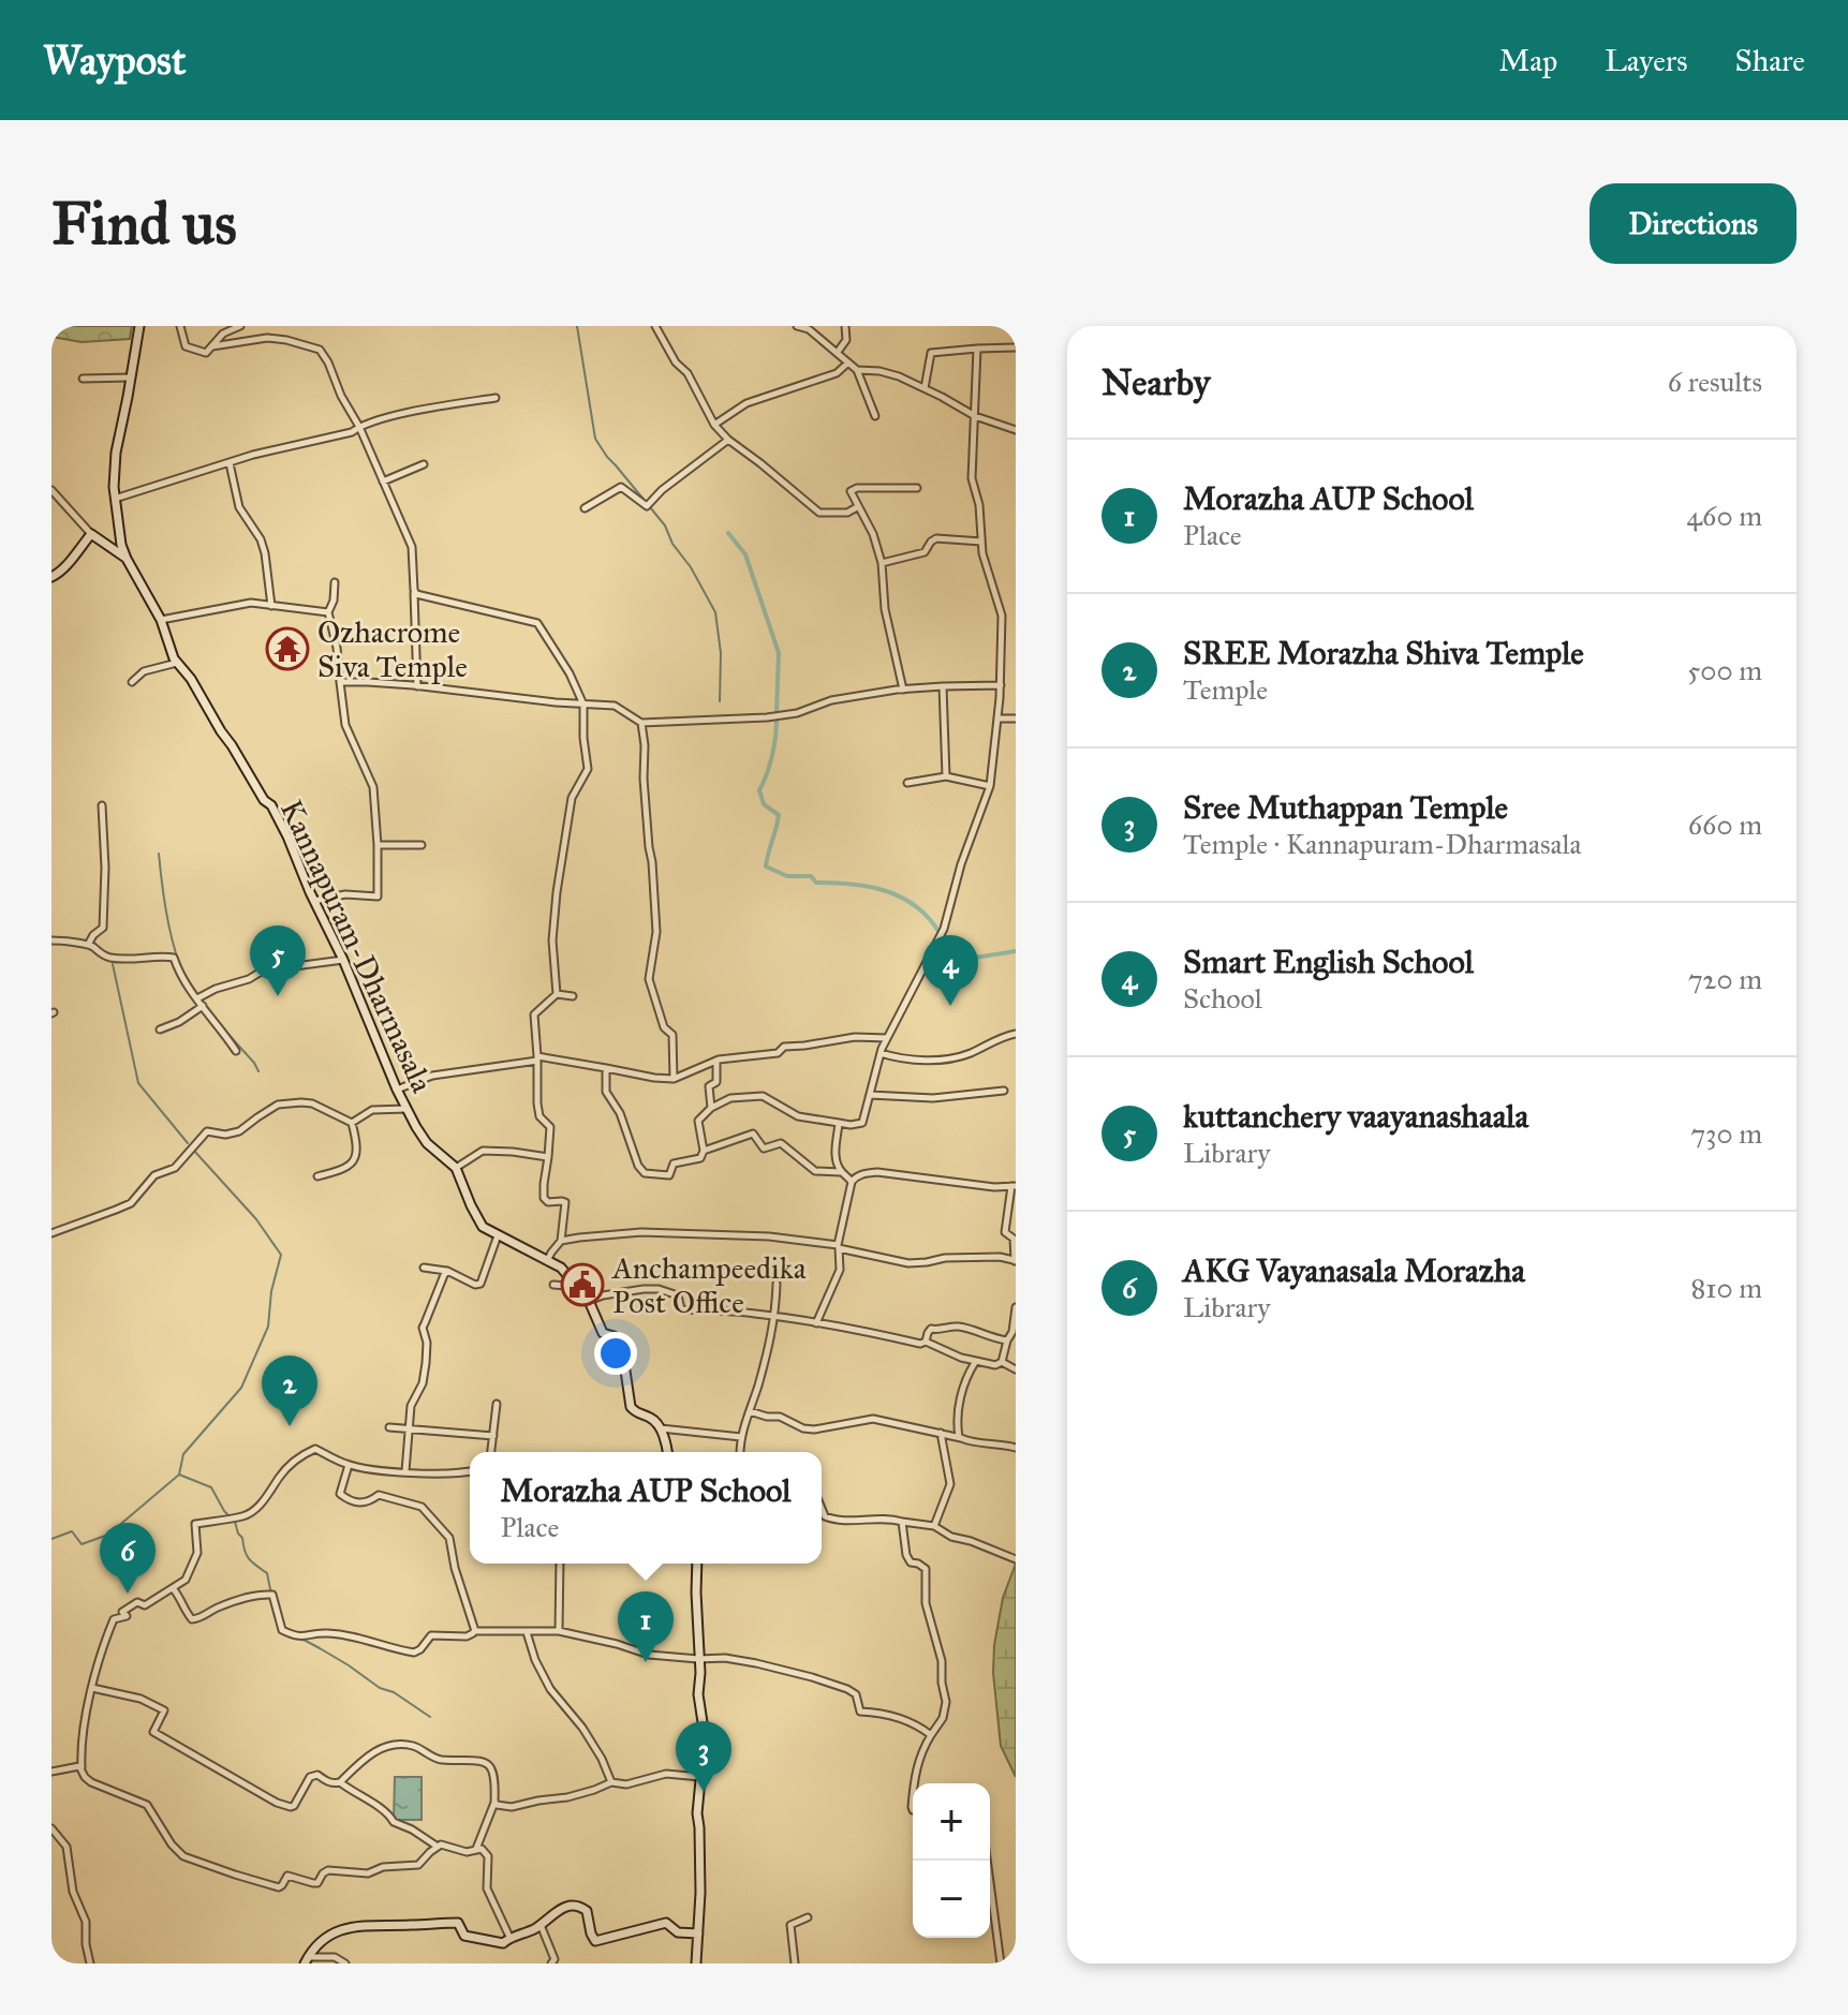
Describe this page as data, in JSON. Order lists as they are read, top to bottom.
{
  "streets": {
    "main road": ["Kannapuram-Dharmasala"]
  },
  "places": {
    "temple": ["Ozhacrome Siva Temple"],
    "public building": ["Anchampeedika Post Office"]
  },
  "page": {
    "header": "Waypost",
    "nav": ["Map", "Layers", "Share"],
    "buttons": "Directions",
    "title": "Find us",
    "heading": ["Nearby", "6 results"],
    "list": [
      {
        "mark": "1",
        "name": "Morazha AUP School",
        "note": "Place",
        "value": "460 m"
      },
      {
        "mark": "2",
        "name": "SREE Morazha Shiva Temple",
        "note": "Temple",
        "value": "500 m"
      },
      {
        "mark": "3",
        "name": "Sree Muthappan Temple",
        "note": "Temple · Kannapuram-Dharmasala",
        "value": "660 m"
      },
      {
        "mark": "4",
        "name": "Smart English School",
        "note": "School",
        "value": "720 m"
      },
      {
        "mark": "5",
        "name": "kuttanchery vaayanashaala",
        "note": "Library",
        "value": "730 m"
      },
      {
        "mark": "6",
        "name": "AKG Vayanasala Morazha",
        "note": "Library",
        "value": "810 m"
      }
    ],
    "pins": [
      "5",
      "4",
      "2",
      "6",
      "1",
      "3"
    ],
    "popup": ["Morazha AUP School", "Place"],
    "map_buttons": ["+", "−"]
  }
}
